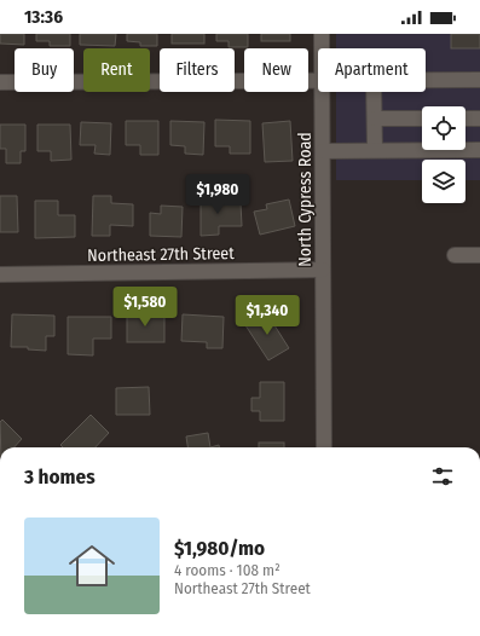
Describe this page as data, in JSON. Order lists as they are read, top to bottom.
{
  "streets": {
    "street": ["North Cypress Road", "Northeast 27th Street"]
  },
  "crossings": [
    ["North Cypress Road", "Northeast 27th Street"]
  ],
  "page": {
    "status": "13:36",
    "chip": [
      "Buy",
      "Rent",
      "Filters",
      "New",
      "Apartment"
    ],
    "price": ["$1,980", "$1,580", "$1,340"],
    "heading": "3 homes",
    "list": [
      {
        "name": "$1,980/mo",
        "note": "4 rooms · 108 m² · Northeast 27th Street"
      }
    ]
  }
}
